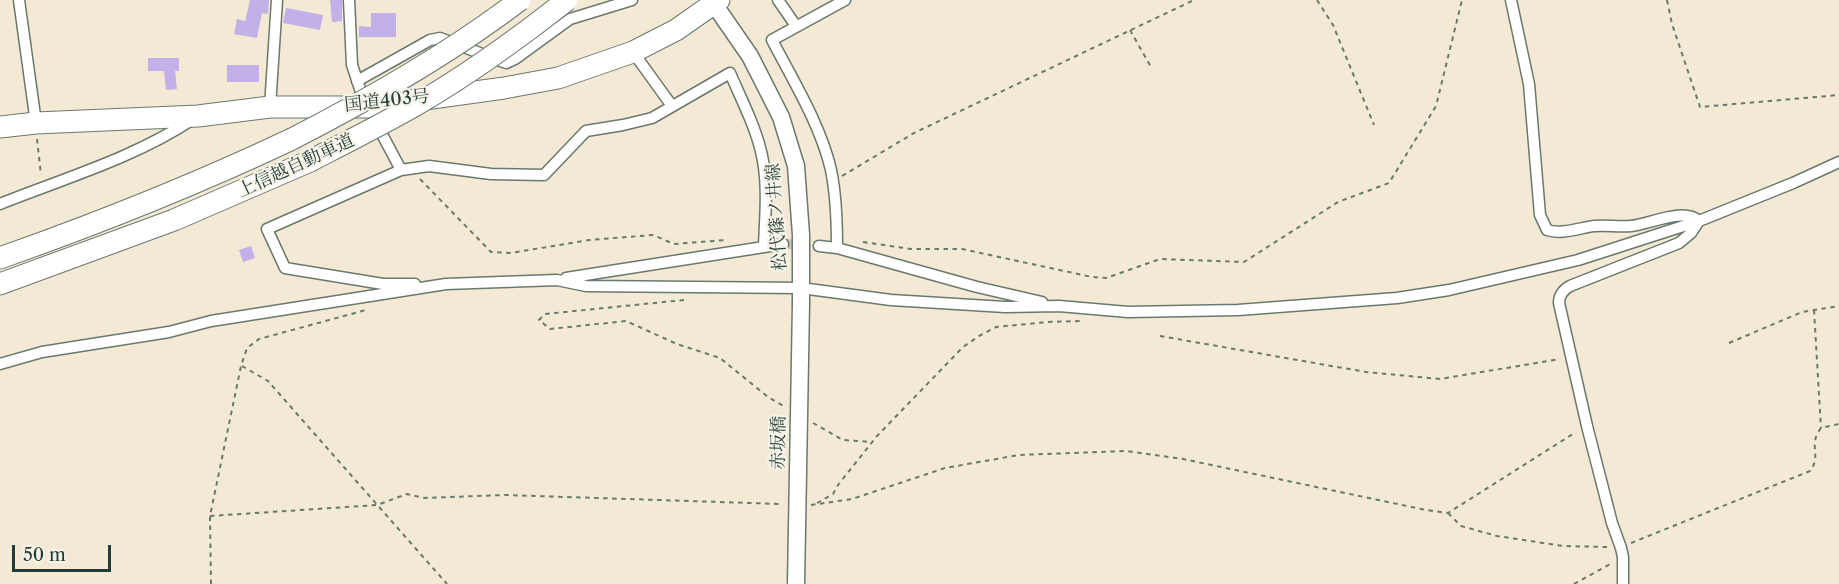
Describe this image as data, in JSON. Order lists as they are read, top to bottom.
{
  "streets": {
    "highway": ["国道403号", "上信越自動車道"],
    "main road": ["松代篠ノ井線", "赤坂橋"]
  },
  "crossings": [
    ["国道403号", "松代篠ノ井線"],
    ["松代篠ノ井線", "赤坂橋"]
  ],
  "scale_bar": "50 m"
}
